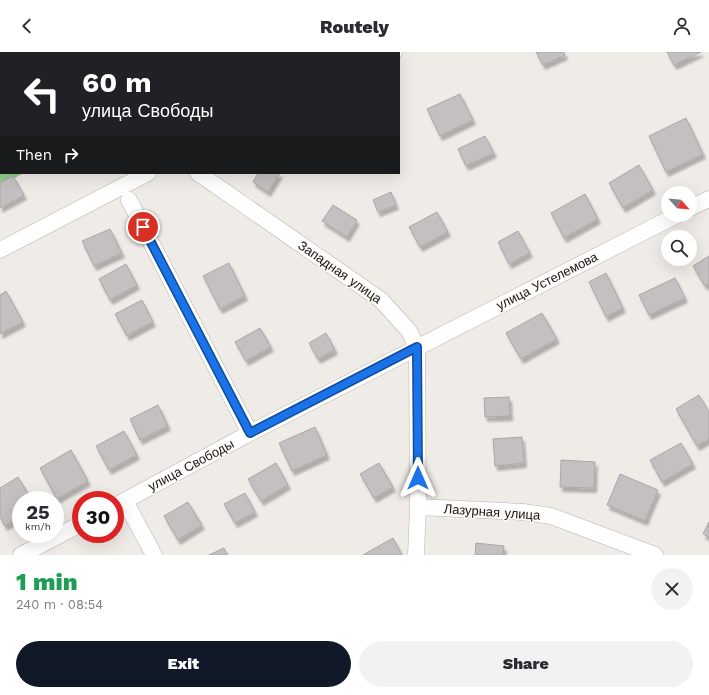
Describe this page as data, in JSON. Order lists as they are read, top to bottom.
{
  "streets": {
    "street": [
      "Западная улица",
      "улица Устелемова",
      "улица Свободы",
      "Лазурная улица"
    ]
  },
  "crossings": [
    ["Западная улица", "улица Устелемова"],
    ["Западная улица", "улица Свободы"],
    ["Западная улица", "Лазурная улица"],
    ["улица Устелемова", "улица Свободы"]
  ],
  "north": "bottom right",
  "page": {
    "header": "Routely",
    "turn": ["60 m", "улица Свободы"],
    "then": "Then",
    "speed": "25 km/h",
    "limit": "30",
    "heading": ["1 min", "240 m · 08:54"],
    "buttons": ["Exit", "Share"]
  }
}
